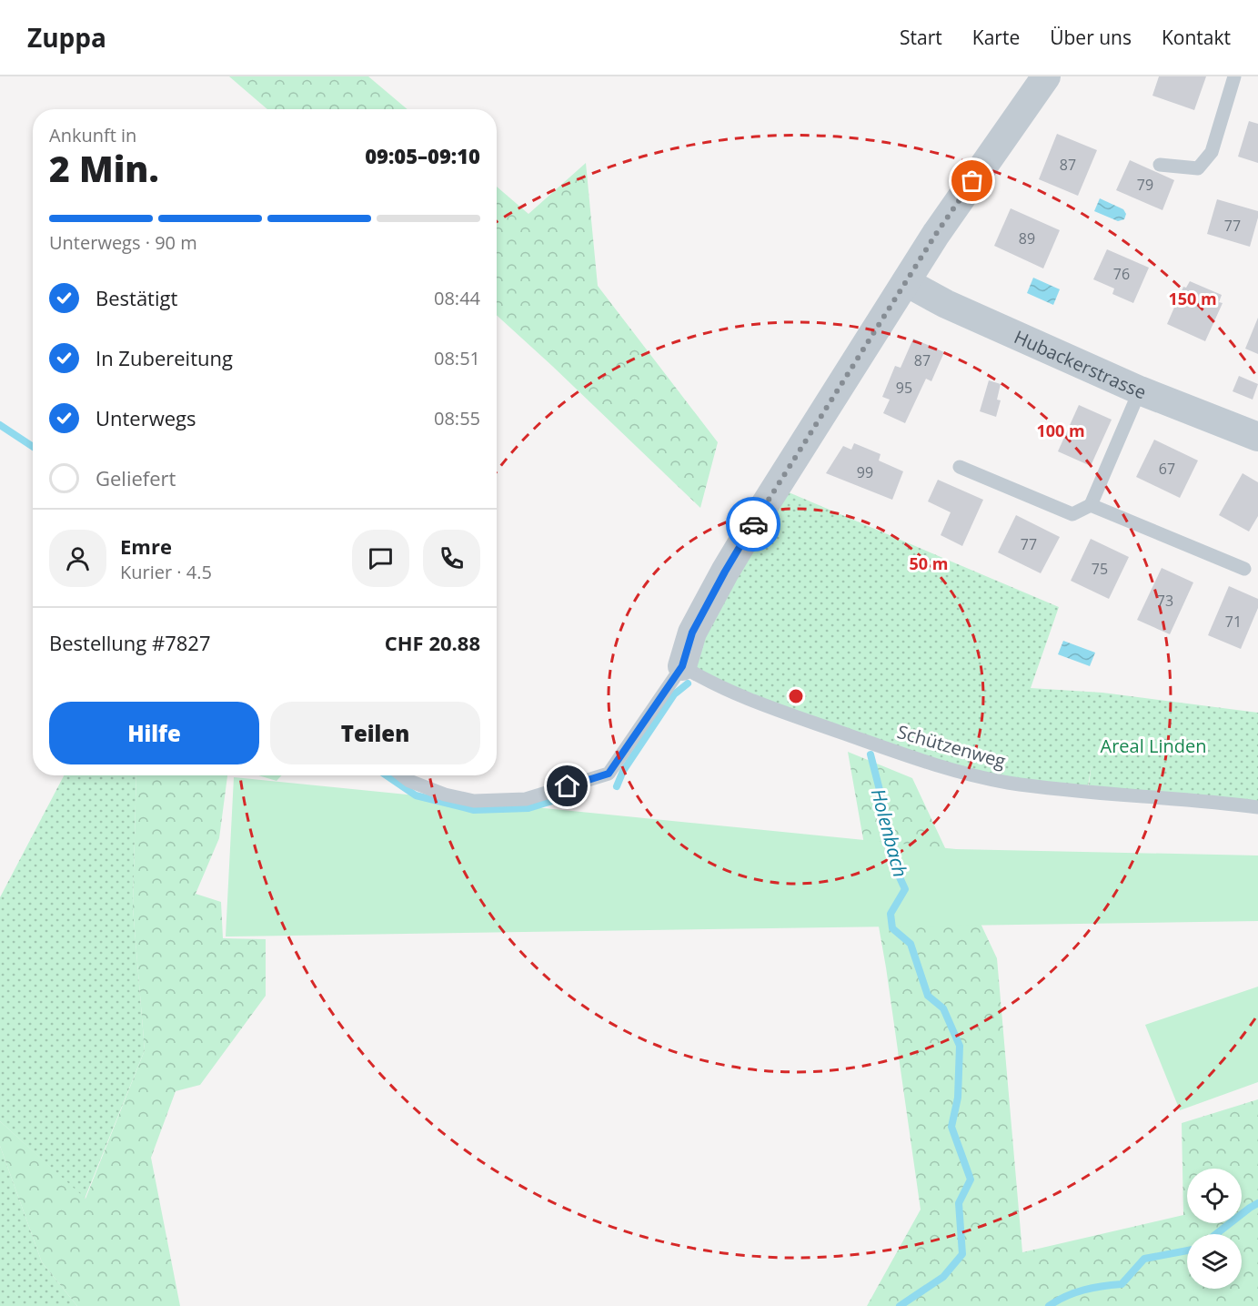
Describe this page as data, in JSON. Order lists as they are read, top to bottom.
{
  "streets": {
    "street": ["Hubackerstrasse"],
    "lane": ["Schützenweg"]
  },
  "water": ["Holenbach"],
  "parks": ["Areal Linden"],
  "house_numbers": [
    "87",
    "79",
    "77",
    "89",
    "76",
    "87",
    "95",
    "67",
    "99",
    "77",
    "75",
    "73",
    "71"
  ],
  "page": {
    "header": "Zuppa",
    "nav": [
      "Start",
      "Karte",
      "Über uns",
      "Kontakt"
    ],
    "heading": ["2 Min.", "Ankunft in", "09:05–09:10"],
    "panel": [
      "Emre",
      "Kurier · 4.5",
      "Bestellung #7827",
      "CHF 20.88"
    ],
    "bar": "Unterwegs · 90 m",
    "list": [
      ["Bestätigt", "08:44"],
      ["In Zubereitung", "08:51"],
      ["Unterwegs", "08:55"],
      "Geliefert"
    ],
    "buttons": ["Hilfe", "Teilen"]
  },
  "rings": ["150 m", "100 m", "50 m"]
}
